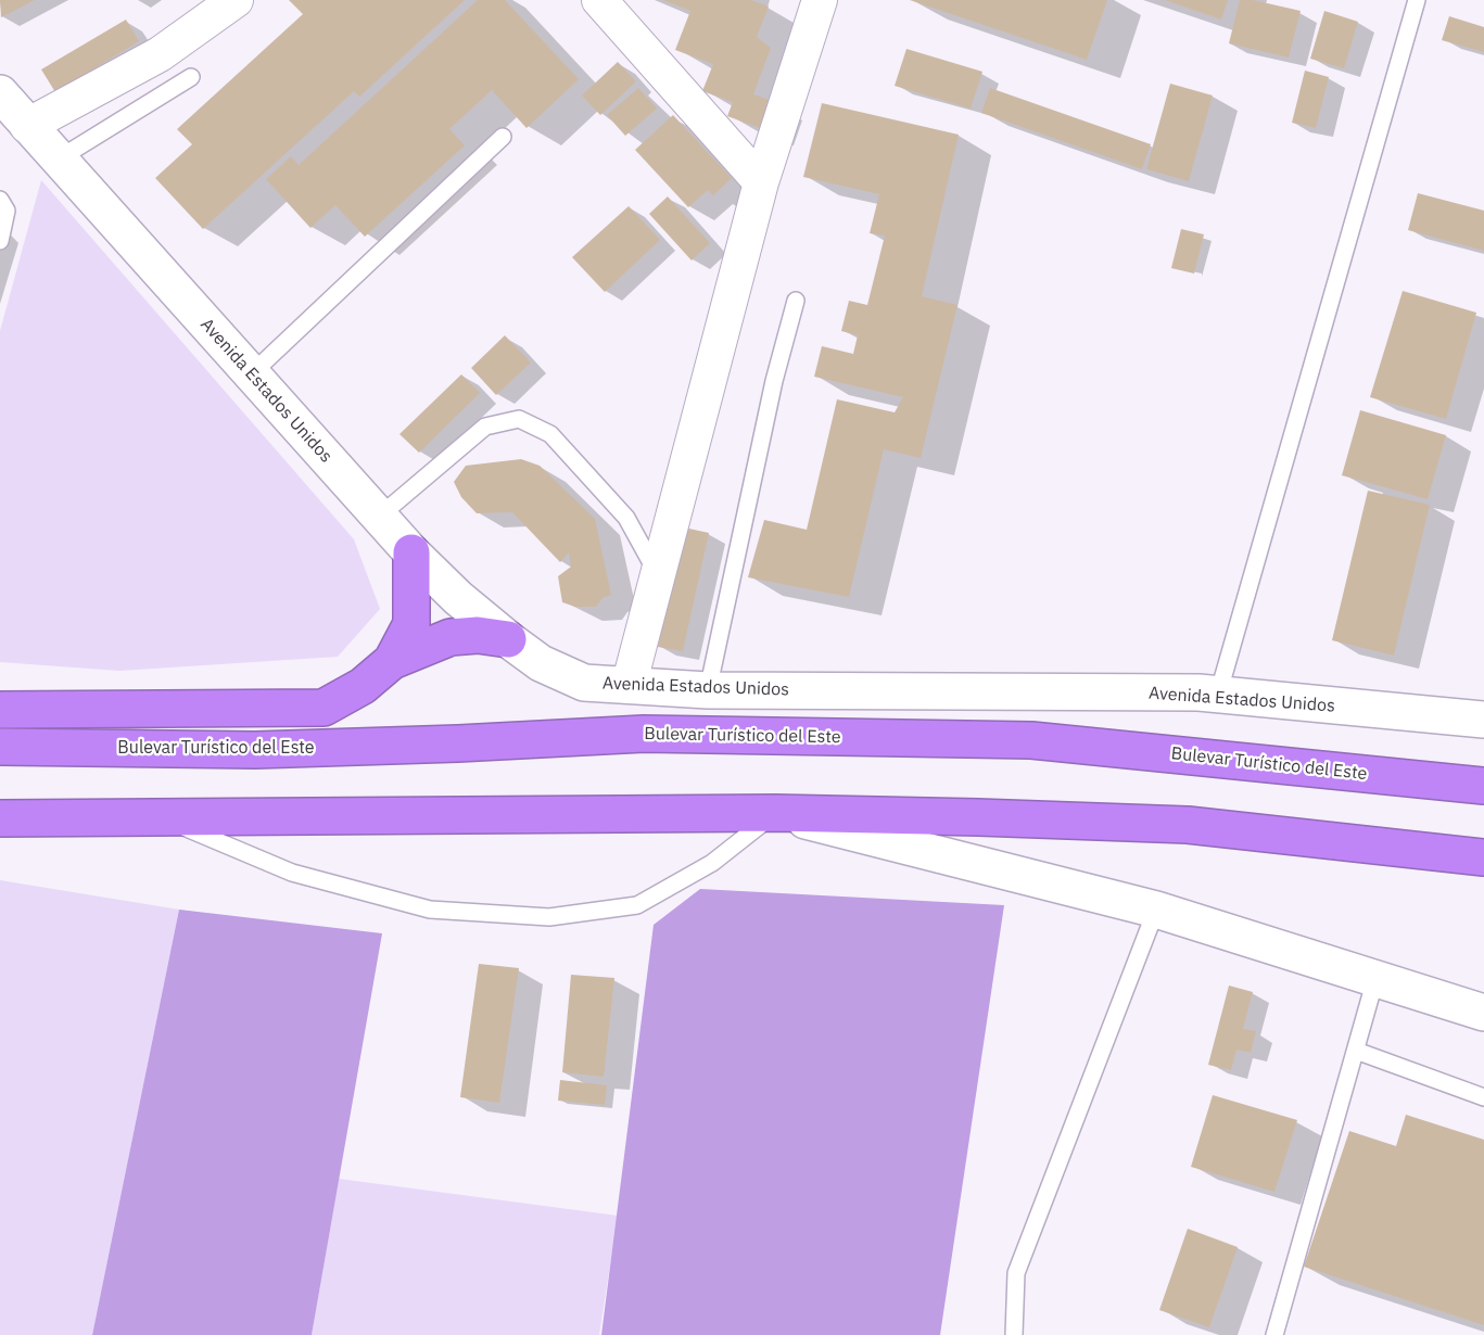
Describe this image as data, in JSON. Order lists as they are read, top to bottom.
{
  "streets": {
    "highway": ["Bulevar Turístico del Este"],
    "street": ["Avenida Estados Unidos"]
  }
}
